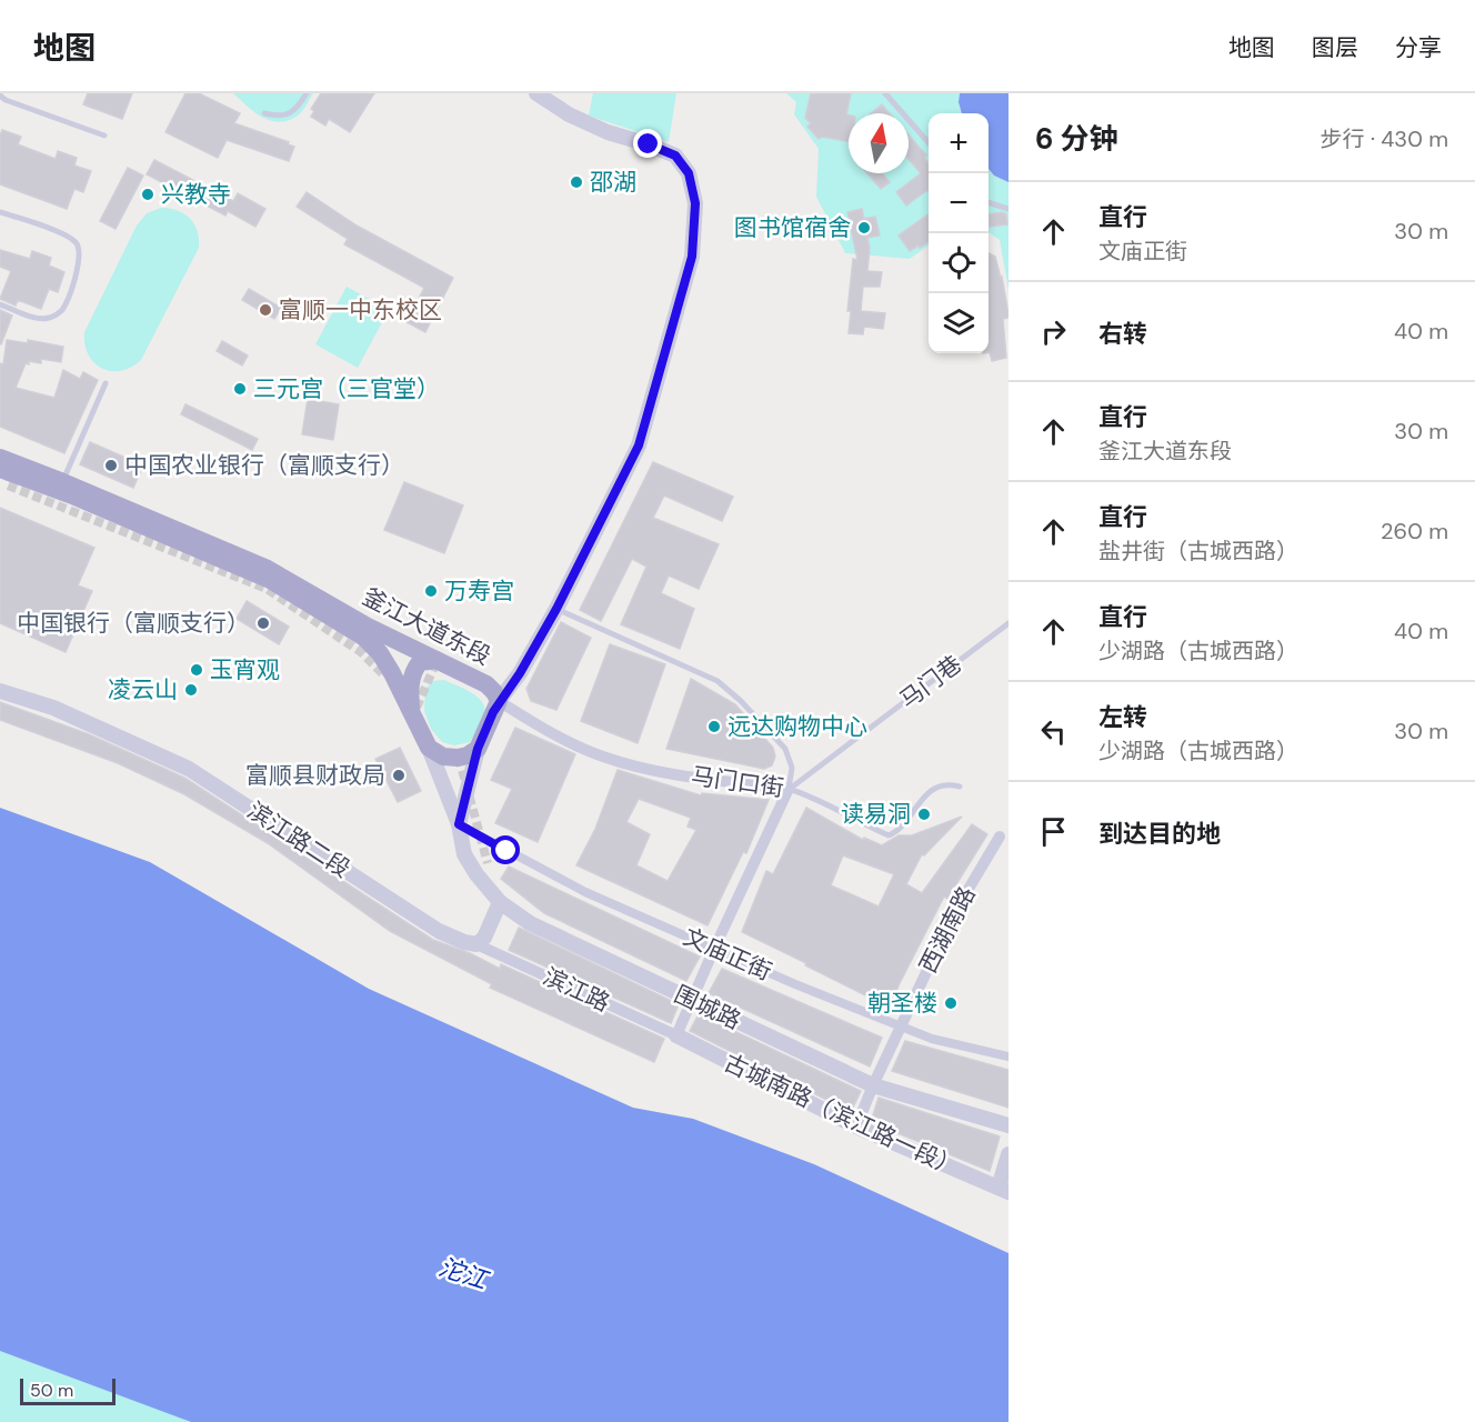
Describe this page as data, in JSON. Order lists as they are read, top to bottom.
{
  "streets": {
    "main road": ["釜江大道东段"],
    "street": [
      "马门口街",
      "滨江路二段",
      "西湖南路",
      "文庙正街",
      "滨江路",
      "围城路",
      "古城南路（滨江路一段）"
    ],
    "lane": ["马门巷"]
  },
  "crossings": [
    ["釜江大道东段", "马门口街"],
    ["釜江大道东段", "围城路"],
    ["马门巷", "马门口街"],
    ["马门口街", "围城路"],
    ["滨江路二段", "滨江路"],
    ["西湖南路", "文庙正街"],
    ["西湖南路", "围城路"],
    ["西湖南路", "古城南路（滨江路一段）"],
    ["文庙正街", "围城路"],
    ["滨江路", "古城南路（滨江路一段）"]
  ],
  "water": ["沱江"],
  "places": [
    "邵湖",
    "兴教寺",
    "图书馆宿舍",
    "富顺一中东校区",
    "三元宫（三官堂）",
    "中国农业银行（富顺支行）",
    "万寿宫",
    "中国银行（富顺支行）",
    "玉宵观",
    "凌云山",
    "远达购物中心",
    "富顺县财政局",
    "读易洞",
    "朝圣楼"
  ],
  "scale_bar": "50 m",
  "north": "top",
  "page": {
    "header": "地图",
    "nav": ["地图", "图层", "分享"],
    "heading": ["6 分钟", "步行 · 430 m"],
    "map_buttons": ["+", "−"],
    "list": [
      ["直行", "文庙正街", "30 m"],
      ["右转", "40 m"],
      ["直行", "釜江大道东段", "30 m"],
      ["直行", "盐井街（古城西路）", "260 m"],
      ["直行", "少湖路（古城西路）", "40 m"],
      ["左转", "少湖路（古城西路）", "30 m"],
      "到达目的地"
    ],
    "scale": "50 m"
  }
}
